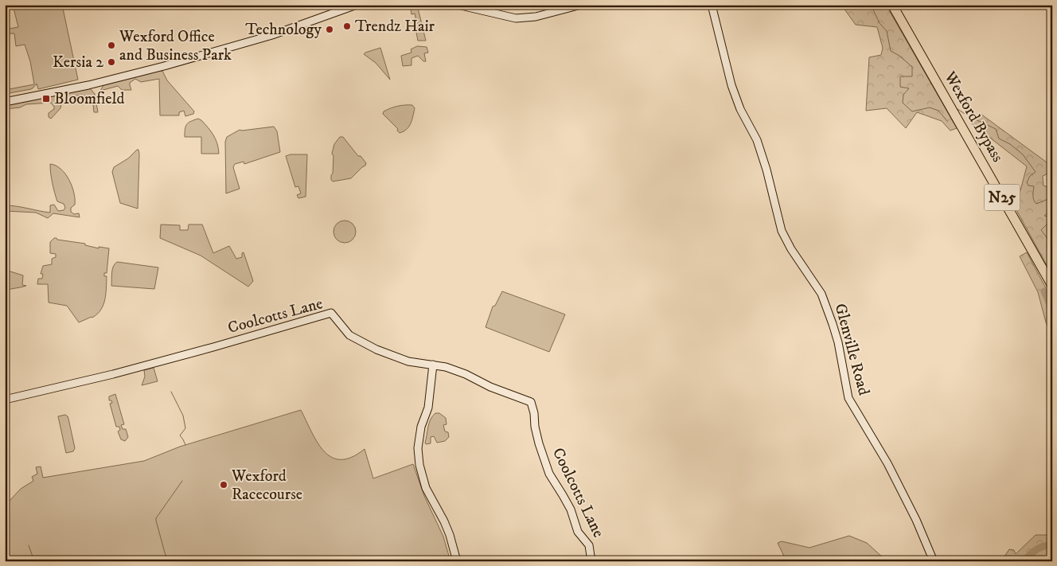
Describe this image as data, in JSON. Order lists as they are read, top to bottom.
{
  "streets": {
    "highway": ["Wexford Bypass", "N25"],
    "street": ["Coolcotts Lane", "Glenville Road"]
  },
  "places": {
    "other": [
      "Trendz Hair",
      "Technology",
      "Wexford Office and Business Park",
      "Kersia 2",
      "Wexford Racecourse"
    ],
    "transit": ["Bloomfield"]
  }
}
